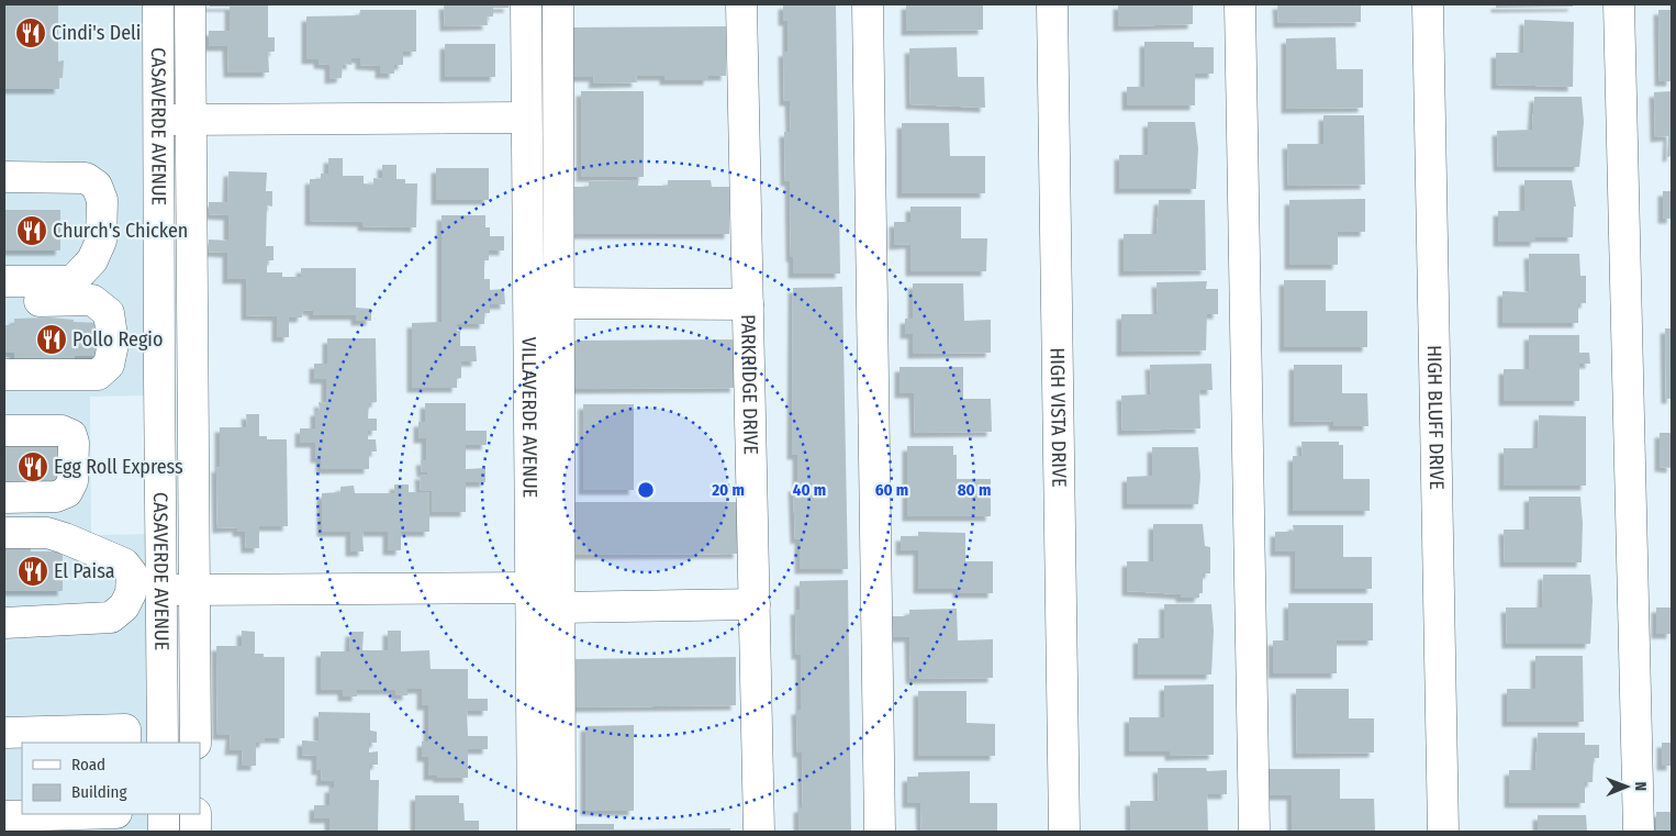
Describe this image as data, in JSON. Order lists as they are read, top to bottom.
{
  "streets": {
    "street": [
      "CASAVERDE AVENUE",
      "PARKRIDGE DRIVE",
      "HIGH VISTA DRIVE",
      "HIGH BLUFF DRIVE",
      "VILLAVERDE AVENUE"
    ]
  },
  "places": {
    "restaurant": [
      "Cindi's Deli",
      "Church's Chicken",
      "Pollo Regio",
      "Egg Roll Express",
      "El Paisa"
    ]
  },
  "legend": ["Road", "Building"],
  "north": "right",
  "rings": [
    "20 m",
    "40 m",
    "60 m",
    "80 m"
  ]
}
